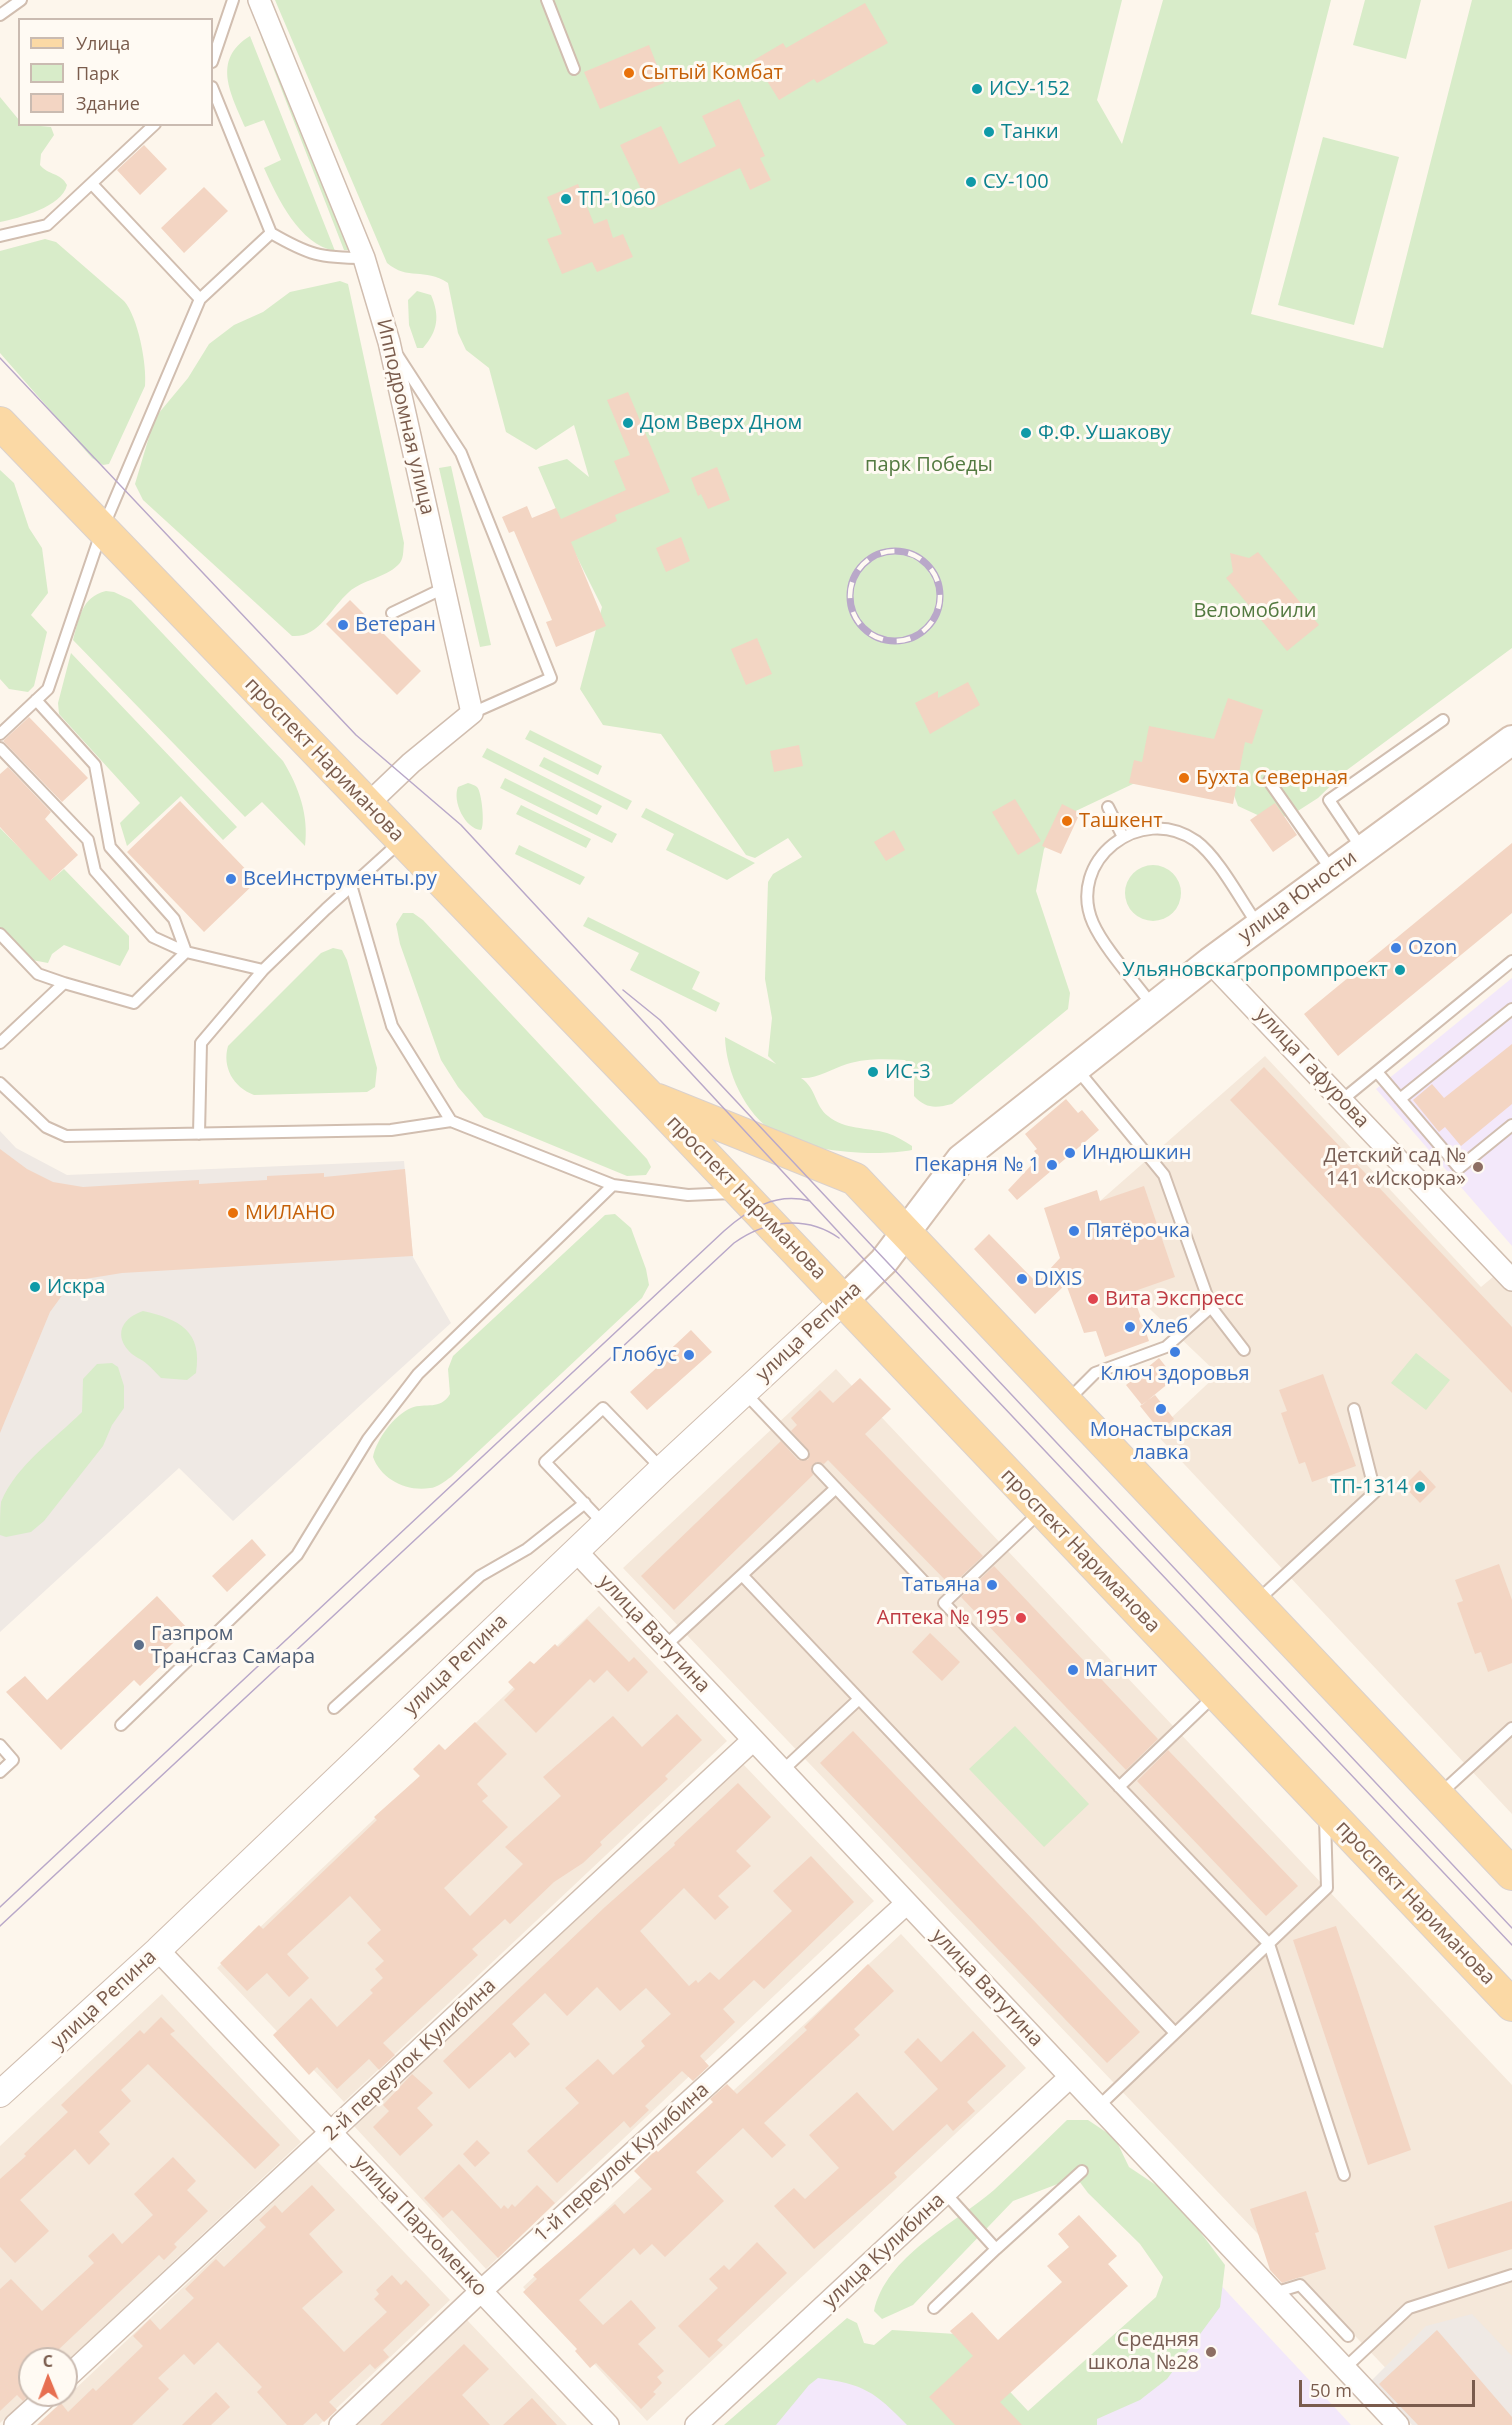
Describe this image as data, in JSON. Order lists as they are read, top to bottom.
{
  "streets": {
    "main road": ["проспект Нариманова", "улица Юности", "улица Репина"],
    "street": [
      "Ипподромная улица",
      "улица Гафурова",
      "улица Ватутина",
      "2-й переулок Кулибина",
      "1-й переулок Кулибина",
      "улица Пархоменко",
      "улица Кулибина"
    ]
  },
  "crossings": [
    ["проспект Нариманова", "улица Юности"],
    ["проспект Нариманова", "улица Репина"],
    ["улица Юности", "улица Гафурова"],
    ["улица Юности", "улица Репина"],
    ["улица Репина", "улица Ватутина"],
    ["улица Репина", "улица Пархоменко"],
    ["улица Ватутина", "2-й переулок Кулибина"],
    ["улица Ватутина", "1-й переулок Кулибина"],
    ["улица Ватутина", "улица Кулибина"],
    ["2-й переулок Кулибина", "улица Пархоменко"],
    ["1-й переулок Кулибина", "улица Пархоменко"]
  ],
  "parks": ["парк Победы", "Веломобили"],
  "places": [
    "Сытый Комбат",
    "ИСУ-152",
    "Танки",
    "СУ-100",
    "ТП-1060",
    "Дом Вверх Дном",
    "Ф.Ф. Ушакову",
    "Ветеран",
    "Бухта Северная",
    "Ташкент",
    "ВсеИнструменты.ру",
    "Ozon",
    "Ульяновскагропромпроект",
    "ИС-3",
    "Индюшкин",
    "Пекарня № 1",
    "Детский сад № 141 «Искорка»",
    "МИЛАНО",
    "Пятёрочка",
    "DIXIS",
    "Искра",
    "Вита Экспресс",
    "Хлеб",
    "Ключ здоровья",
    "Глобус",
    "Монастырская лавка",
    "ТП-1314",
    "Татьяна",
    "Аптека № 195",
    "Газпром Трансгаз Самара",
    "Магнит",
    "Средняя школа №28"
  ],
  "legend": ["Улица", "Парк", "Здание"],
  "scale_bar": "50 m",
  "north": "top"
}
